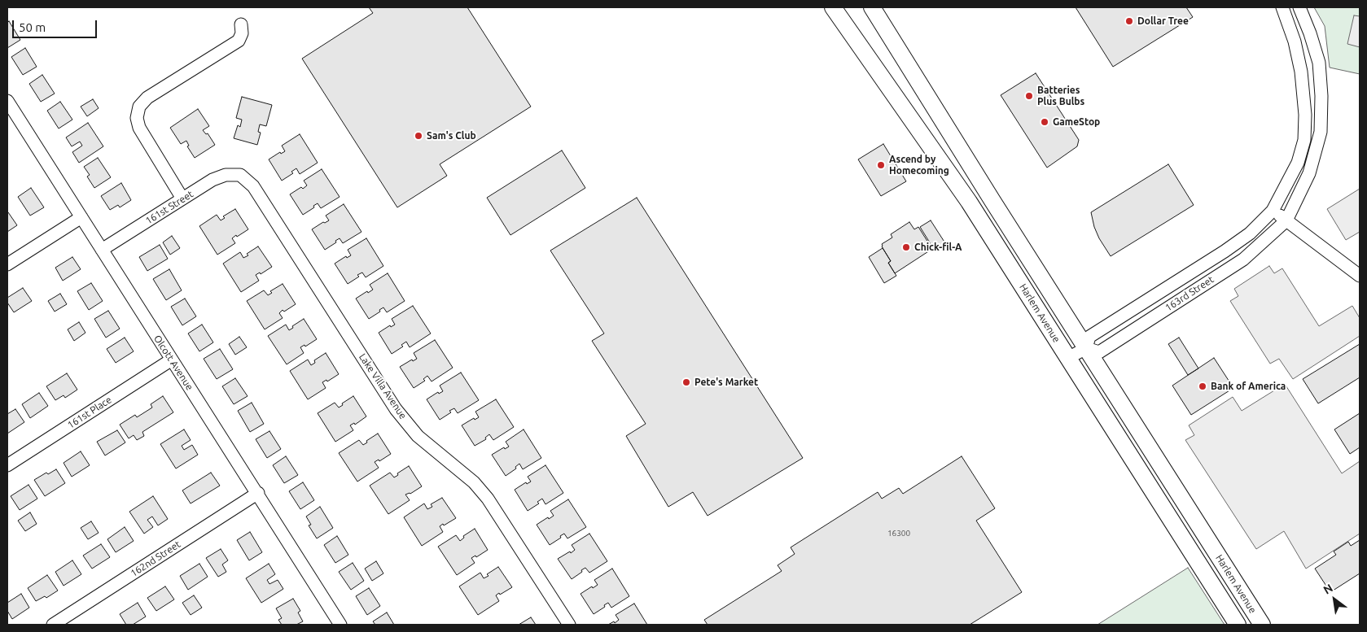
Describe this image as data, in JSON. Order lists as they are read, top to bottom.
{
  "streets": {
    "main road": ["Harlem Avenue"],
    "street": [
      "161st Street",
      "163rd Street",
      "Olcott Avenue",
      "Lake Villa Avenue",
      "161st Place",
      "162nd Street"
    ]
  },
  "crossings": [
    ["161st Street", "Olcott Avenue"],
    ["161st Street", "Lake Villa Avenue"],
    ["163rd Street", "Harlem Avenue"],
    ["Olcott Avenue", "161st Place"],
    ["Olcott Avenue", "162nd Street"]
  ],
  "places": [
    "Dollar Tree",
    "Batteries Plus Bulbs",
    "GameStop",
    "Sam's Club",
    "Ascend by Homecoming",
    "Chick-fil-A",
    "Pete's Market",
    "Bank of America"
  ],
  "house_numbers": ["16300"],
  "scale_bar": "50 m",
  "north": "top left"
}
